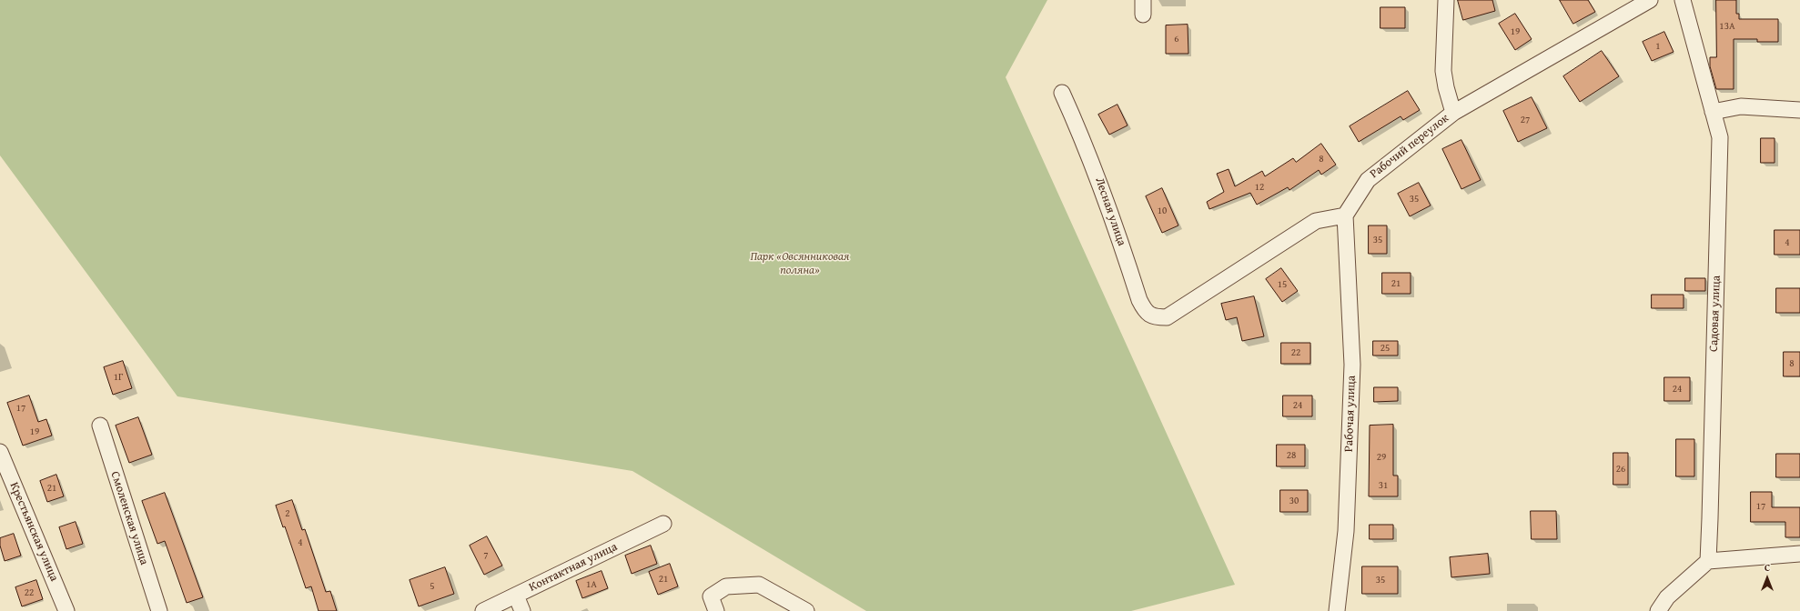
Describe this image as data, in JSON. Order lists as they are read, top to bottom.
{
  "streets": {
    "street": [
      "Рабочий переулок",
      "Лесная улица",
      "Садовая улица",
      "Рабочая улица",
      "Смоленская улица",
      "Крестьянская улица",
      "Контактная улица"
    ]
  },
  "crossings": [
    ["Рабочий переулок", "Лесная улица"],
    ["Рабочий переулок", "Рабочая улица"],
    ["Лесная улица", "Рабочая улица"]
  ],
  "parks": ["Парк «Овсянниковая поляна»"],
  "house_numbers": [
    "13А",
    "19",
    "6",
    "1",
    "27",
    "8",
    "12",
    "35",
    "10",
    "35",
    "4",
    "21",
    "15",
    "25",
    "22",
    "8",
    "1Г",
    "24",
    "24",
    "17",
    "19",
    "28",
    "29",
    "26",
    "31",
    "21",
    "30",
    "17",
    "2",
    "4",
    "7",
    "21",
    "35",
    "1А",
    "5",
    "22"
  ],
  "north": "top"
}
